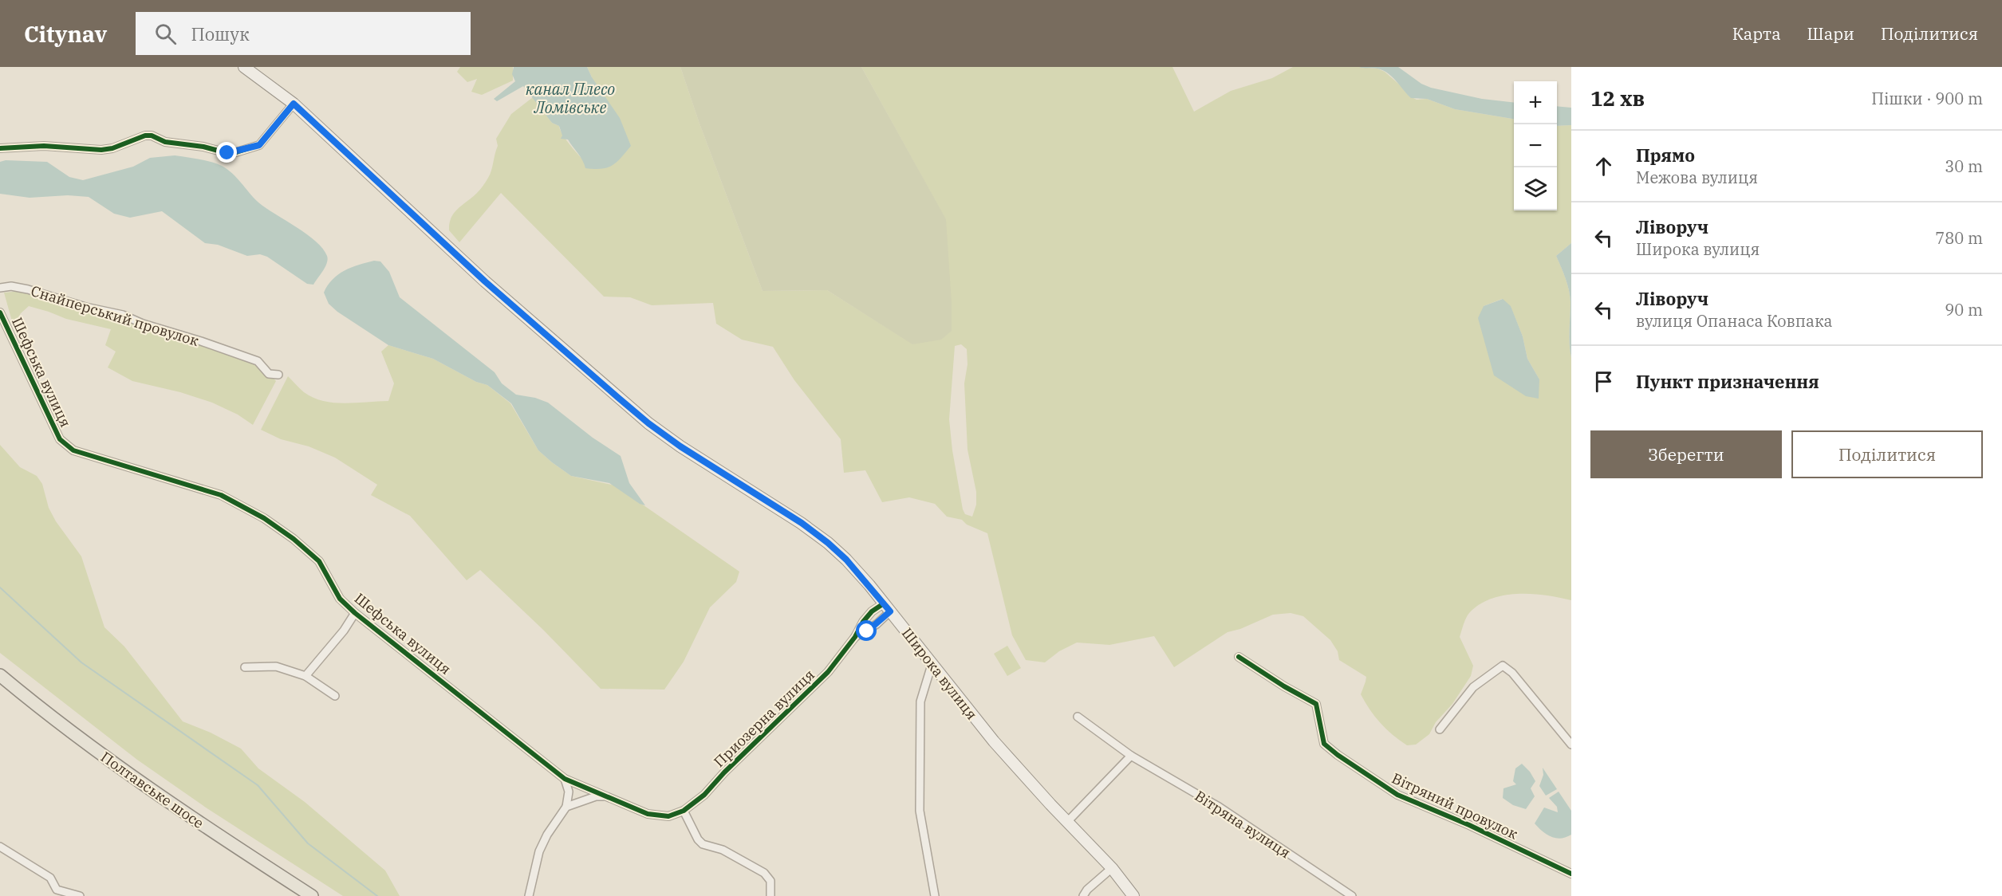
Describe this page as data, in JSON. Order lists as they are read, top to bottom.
{
  "streets": {
    "main road": ["Широка вулиця", "Полтавське шосе"],
    "street": [
      "Снайперський провулок",
      "Шефська вулиця",
      "Приозерна вулиця",
      "Вітряний провулок",
      "Вітряна вулиця"
    ]
  },
  "crossings": [
    ["Шефська вулиця", "Приозерна вулиця"],
    ["Широка вулиця", "Приозерна вулиця"]
  ],
  "water": ["канал Плесо Ломівське"],
  "page": {
    "header": "Citynav",
    "search": "Пошук",
    "nav": ["Карта", "Шари", "Поділитися"],
    "heading": ["12 хв", "Пішки · 900 m"],
    "map_buttons": ["+", "−"],
    "list": [
      ["Прямо", "Межова вулиця", "30 m"],
      ["Ліворуч", "Широка вулиця", "780 m"],
      ["Ліворуч", "вулиця Опанаса Ковпака", "90 m"],
      "Пункт призначення"
    ],
    "buttons": ["Зберегти", "Поділитися"]
  }
}
